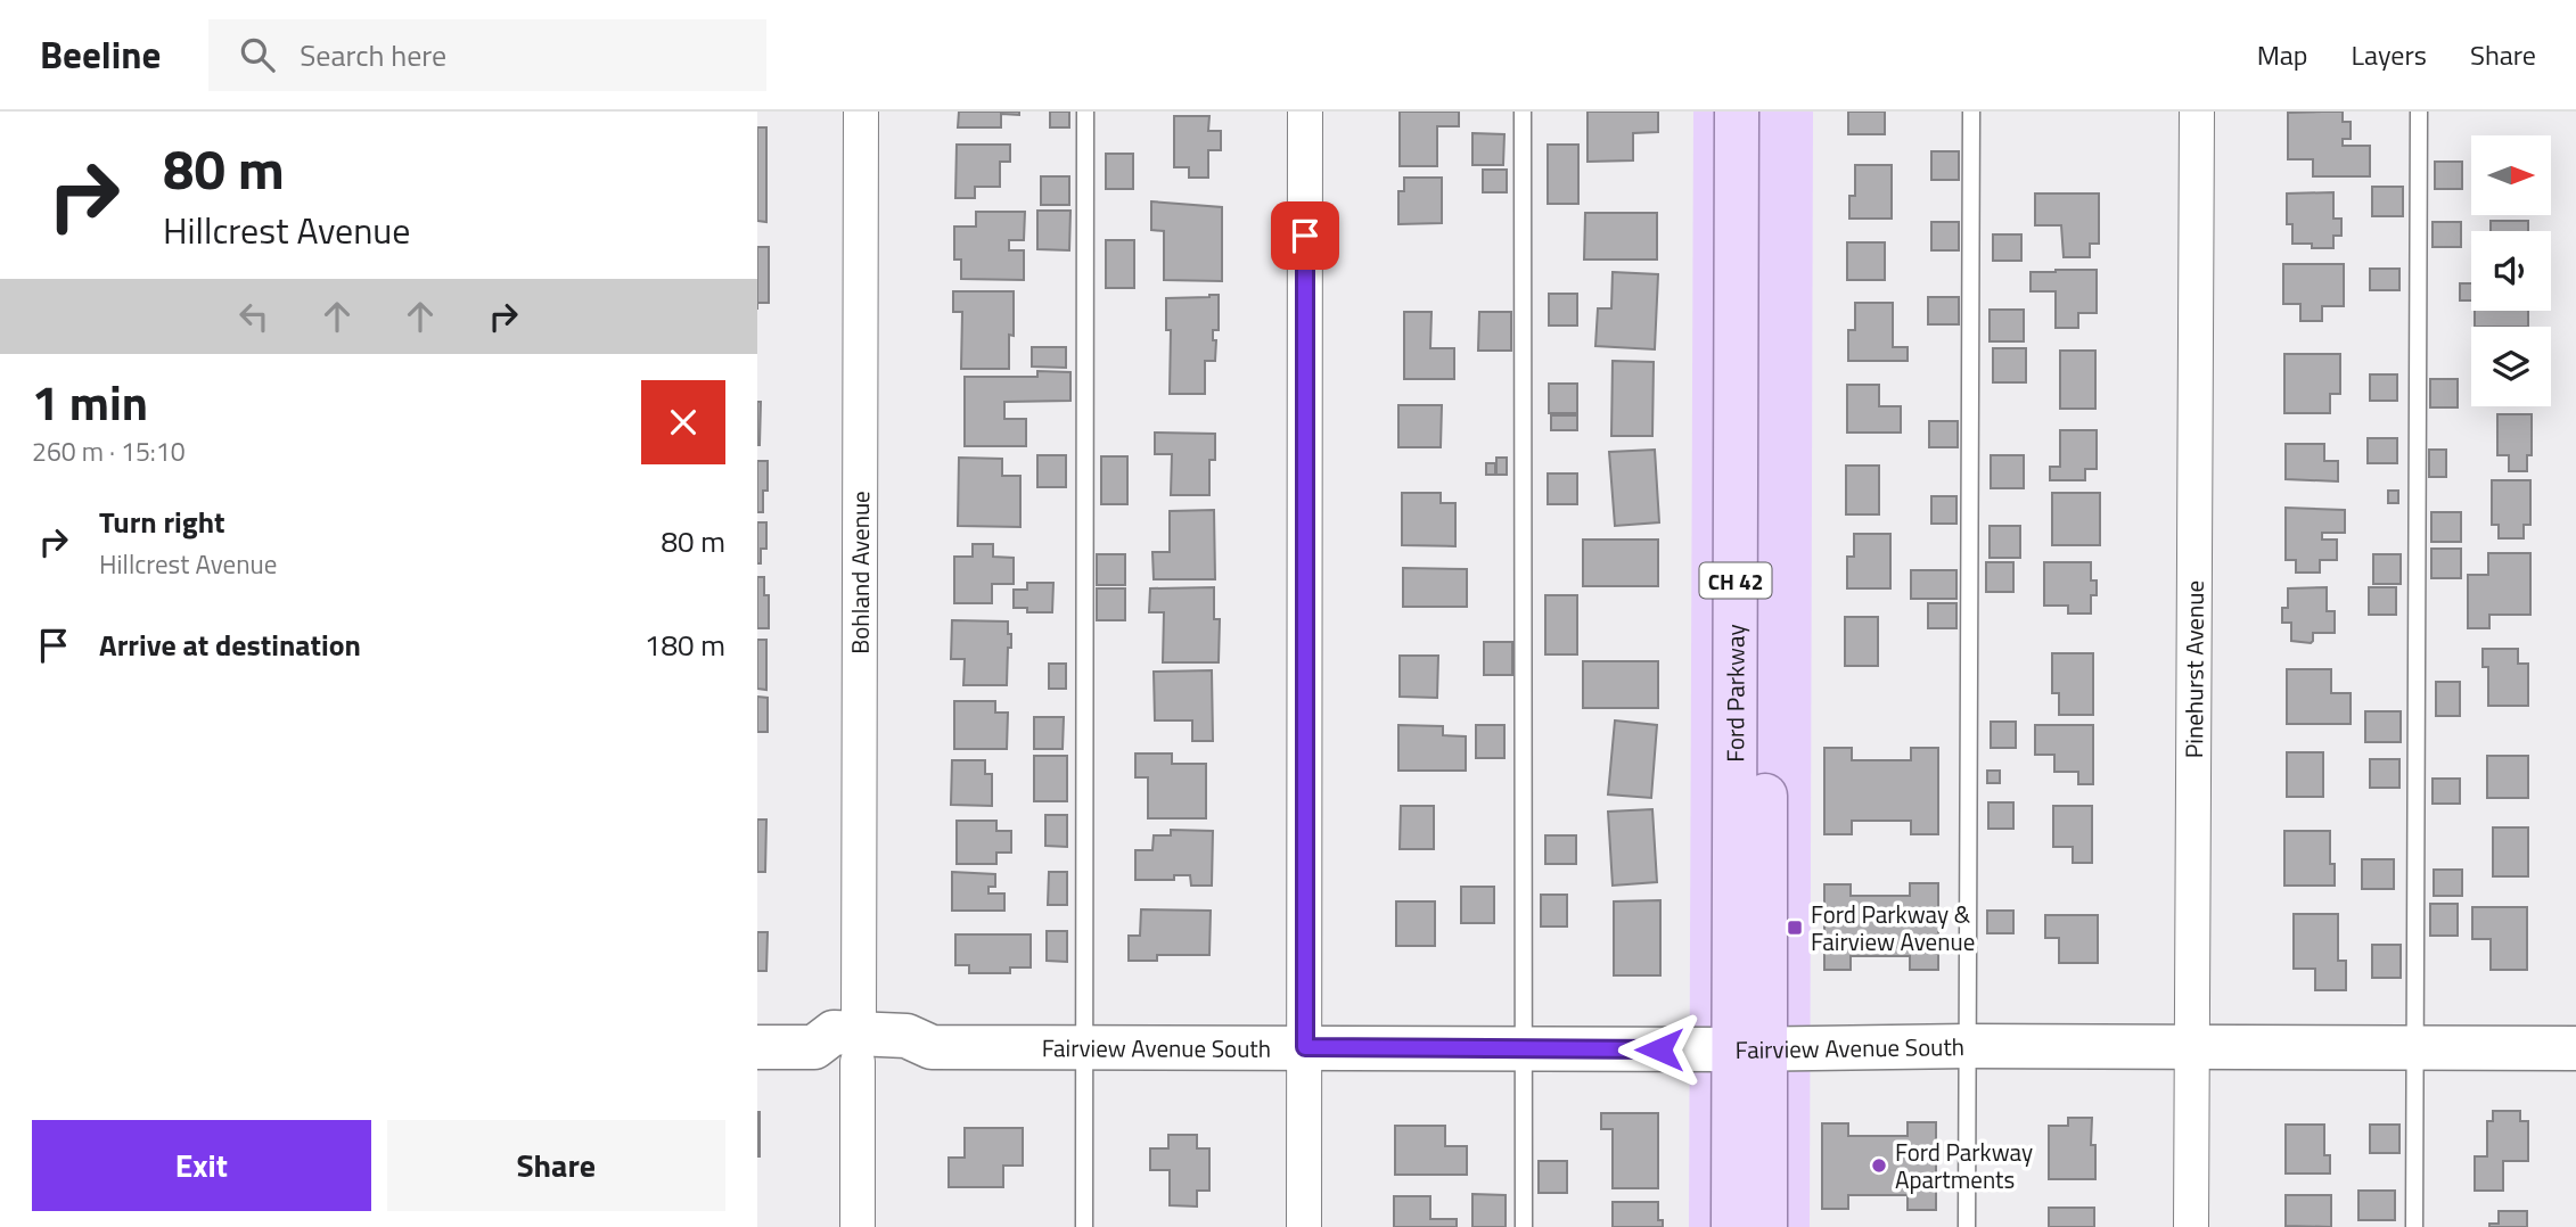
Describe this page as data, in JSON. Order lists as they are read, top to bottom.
{
  "streets": {
    "main road": ["CH 42", "Ford Parkway"],
    "street": ["Bohland Avenue", "Pinehurst Avenue", "Fairview Avenue South"]
  },
  "crossings": [
    ["Bohland Avenue", "Fairview Avenue South"],
    ["Pinehurst Avenue", "Fairview Avenue South"],
    ["Ford Parkway", "Fairview Avenue South"]
  ],
  "places": {
    "transit": ["Ford Parkway & Fairview Avenue"],
    "other": ["Ford Parkway Apartments"]
  },
  "north": "right",
  "page": {
    "header": "Beeline",
    "search": "Search here",
    "nav": ["Map", "Layers", "Share"],
    "turn": ["80 m", "Hillcrest Avenue"],
    "heading": ["1 min", "260 m · 15:10"],
    "list": [
      {
        "name": "Turn right",
        "note": "Hillcrest Avenue",
        "value": "80 m"
      },
      {
        "name": "Arrive at destination",
        "value": "180 m"
      }
    ],
    "buttons": ["Exit", "Share"]
  }
}
